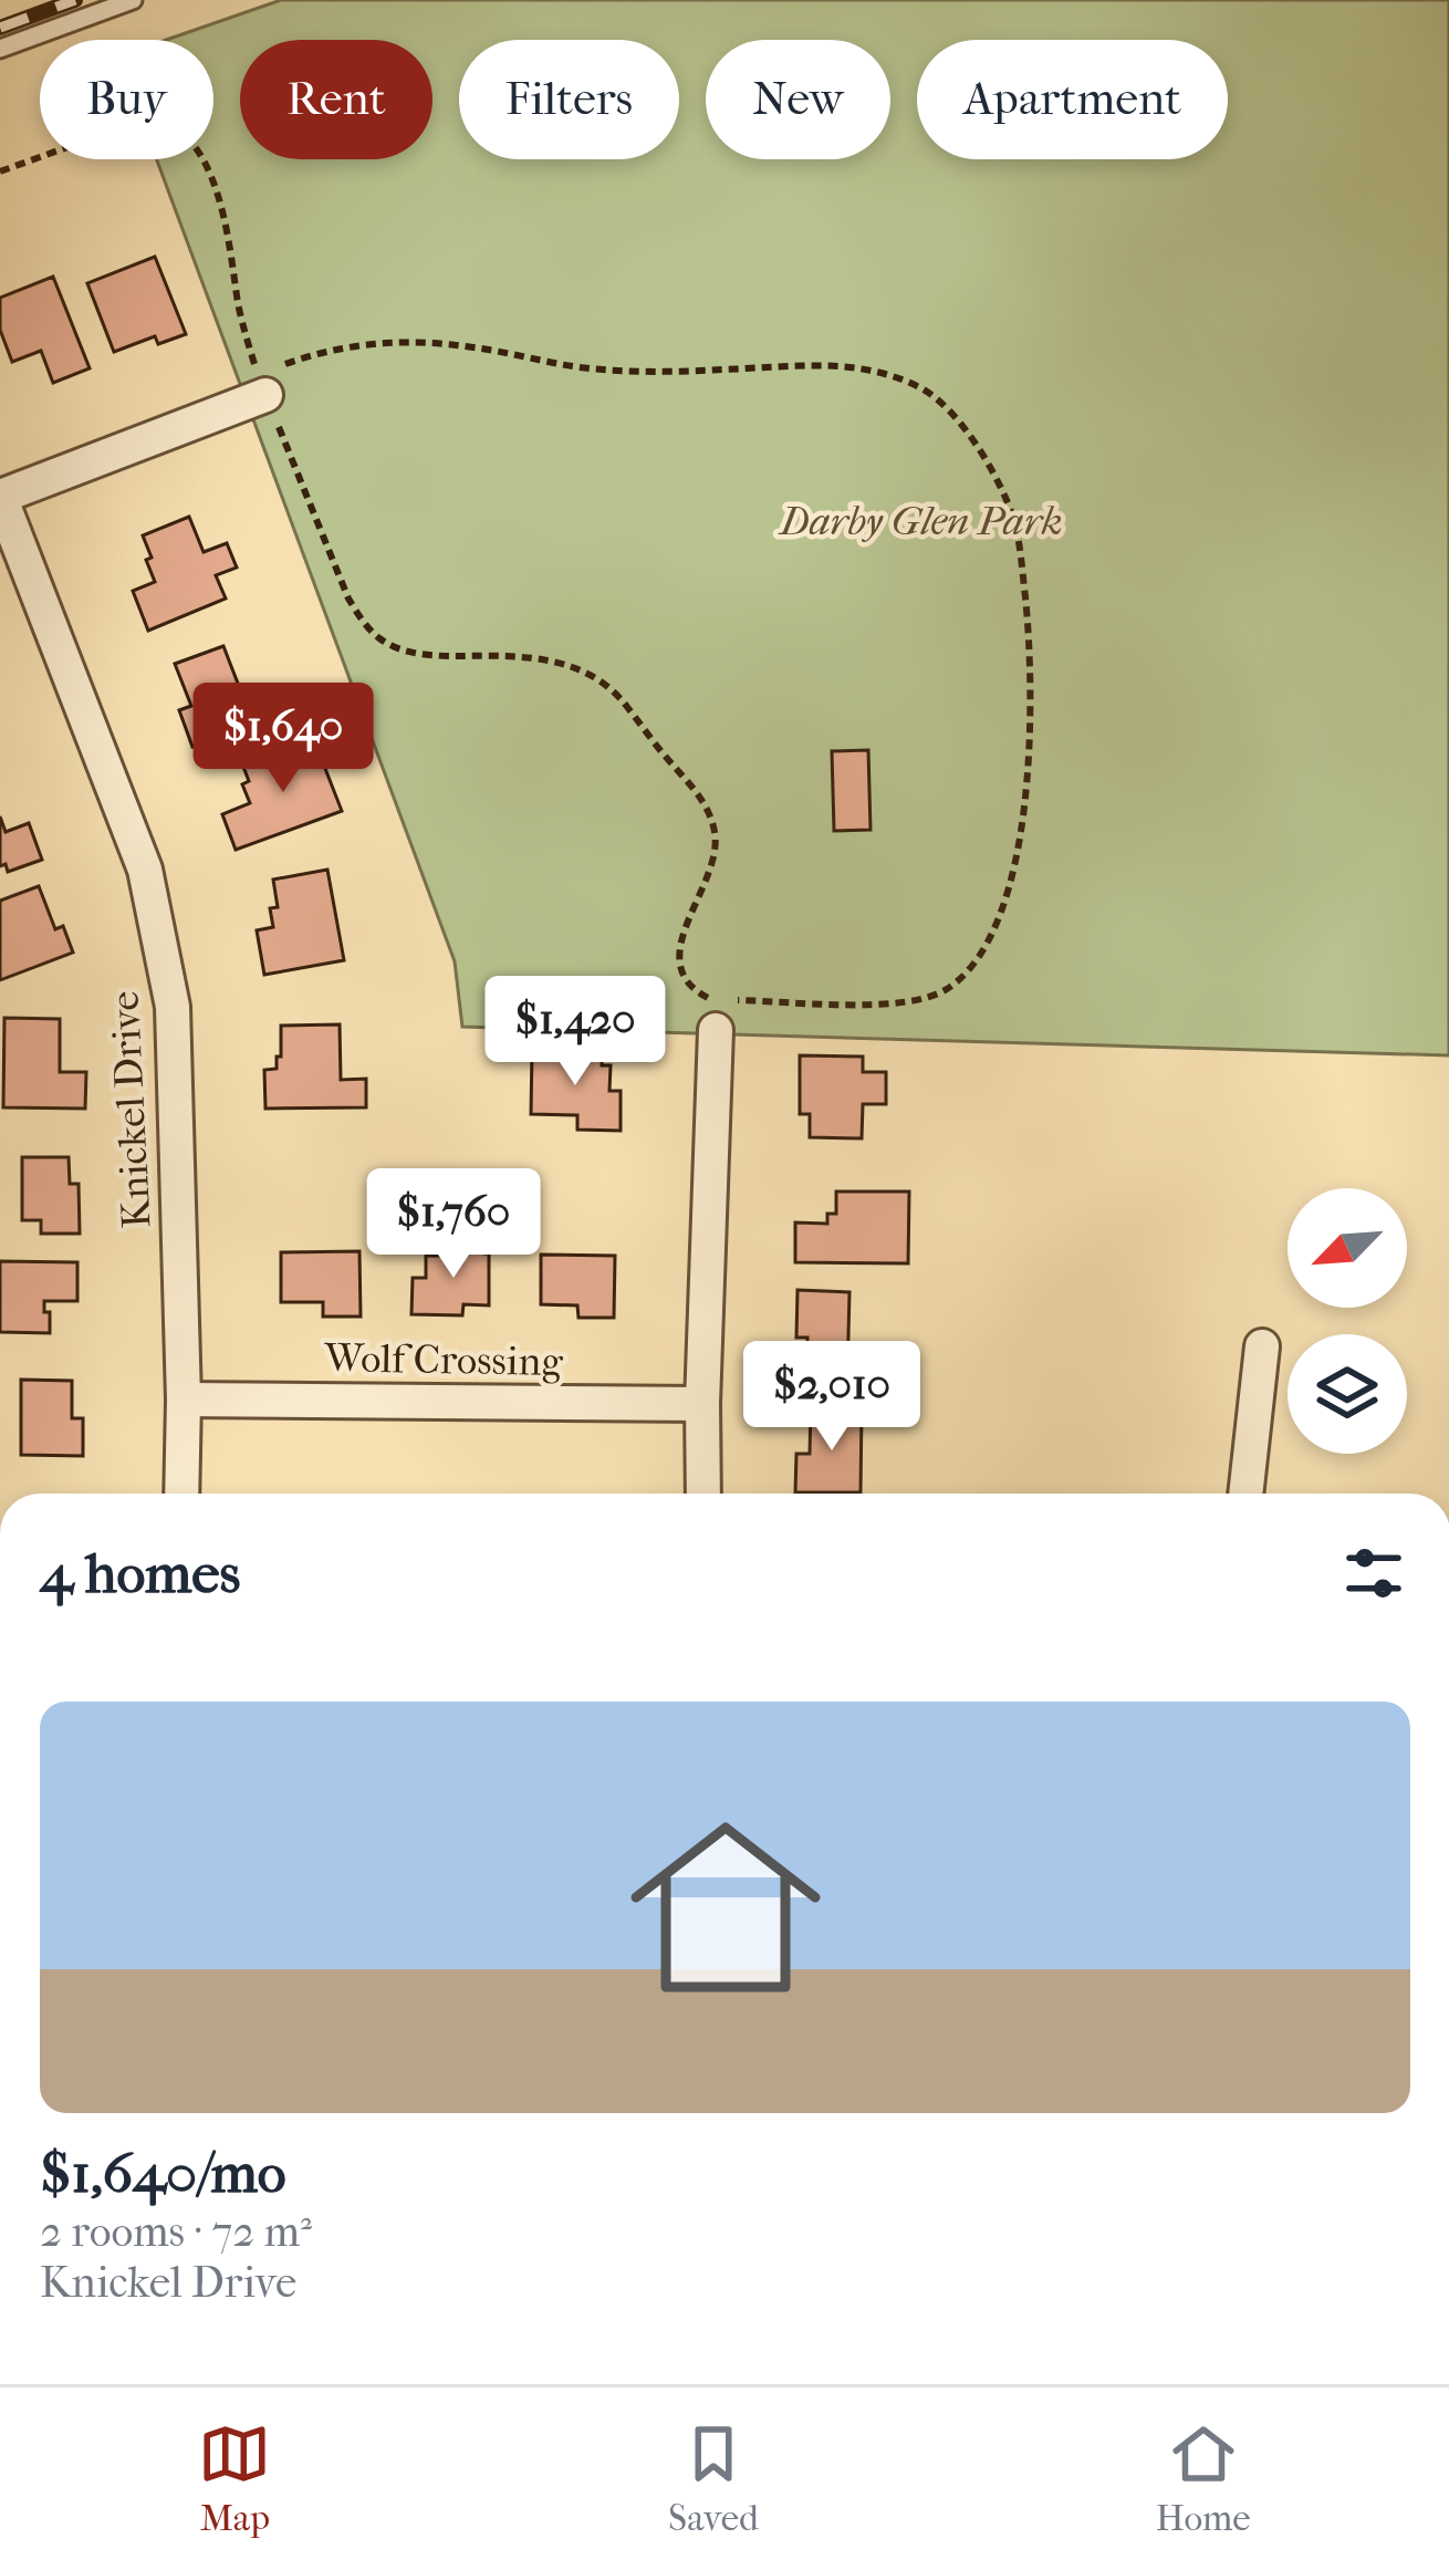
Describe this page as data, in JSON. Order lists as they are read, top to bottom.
{
  "streets": {
    "street": ["Knickel Drive", "Wolf Crossing"]
  },
  "crossings": [
    ["Knickel Drive", "Wolf Crossing"]
  ],
  "parks": ["Darby Glen Park"],
  "north": "bottom left",
  "page": {
    "chip": [
      "Buy",
      "Rent",
      "Filters",
      "New",
      "Apartment"
    ],
    "price": [
      "$1,640",
      "$1,420",
      "$1,760",
      "$2,010"
    ],
    "heading": "4 homes",
    "list": [
      {
        "name": "$1,640/mo",
        "note": "2 rooms · 72 m² · Knickel Drive"
      }
    ],
    "tabs": ["Map", "Saved", "Home"]
  }
}
